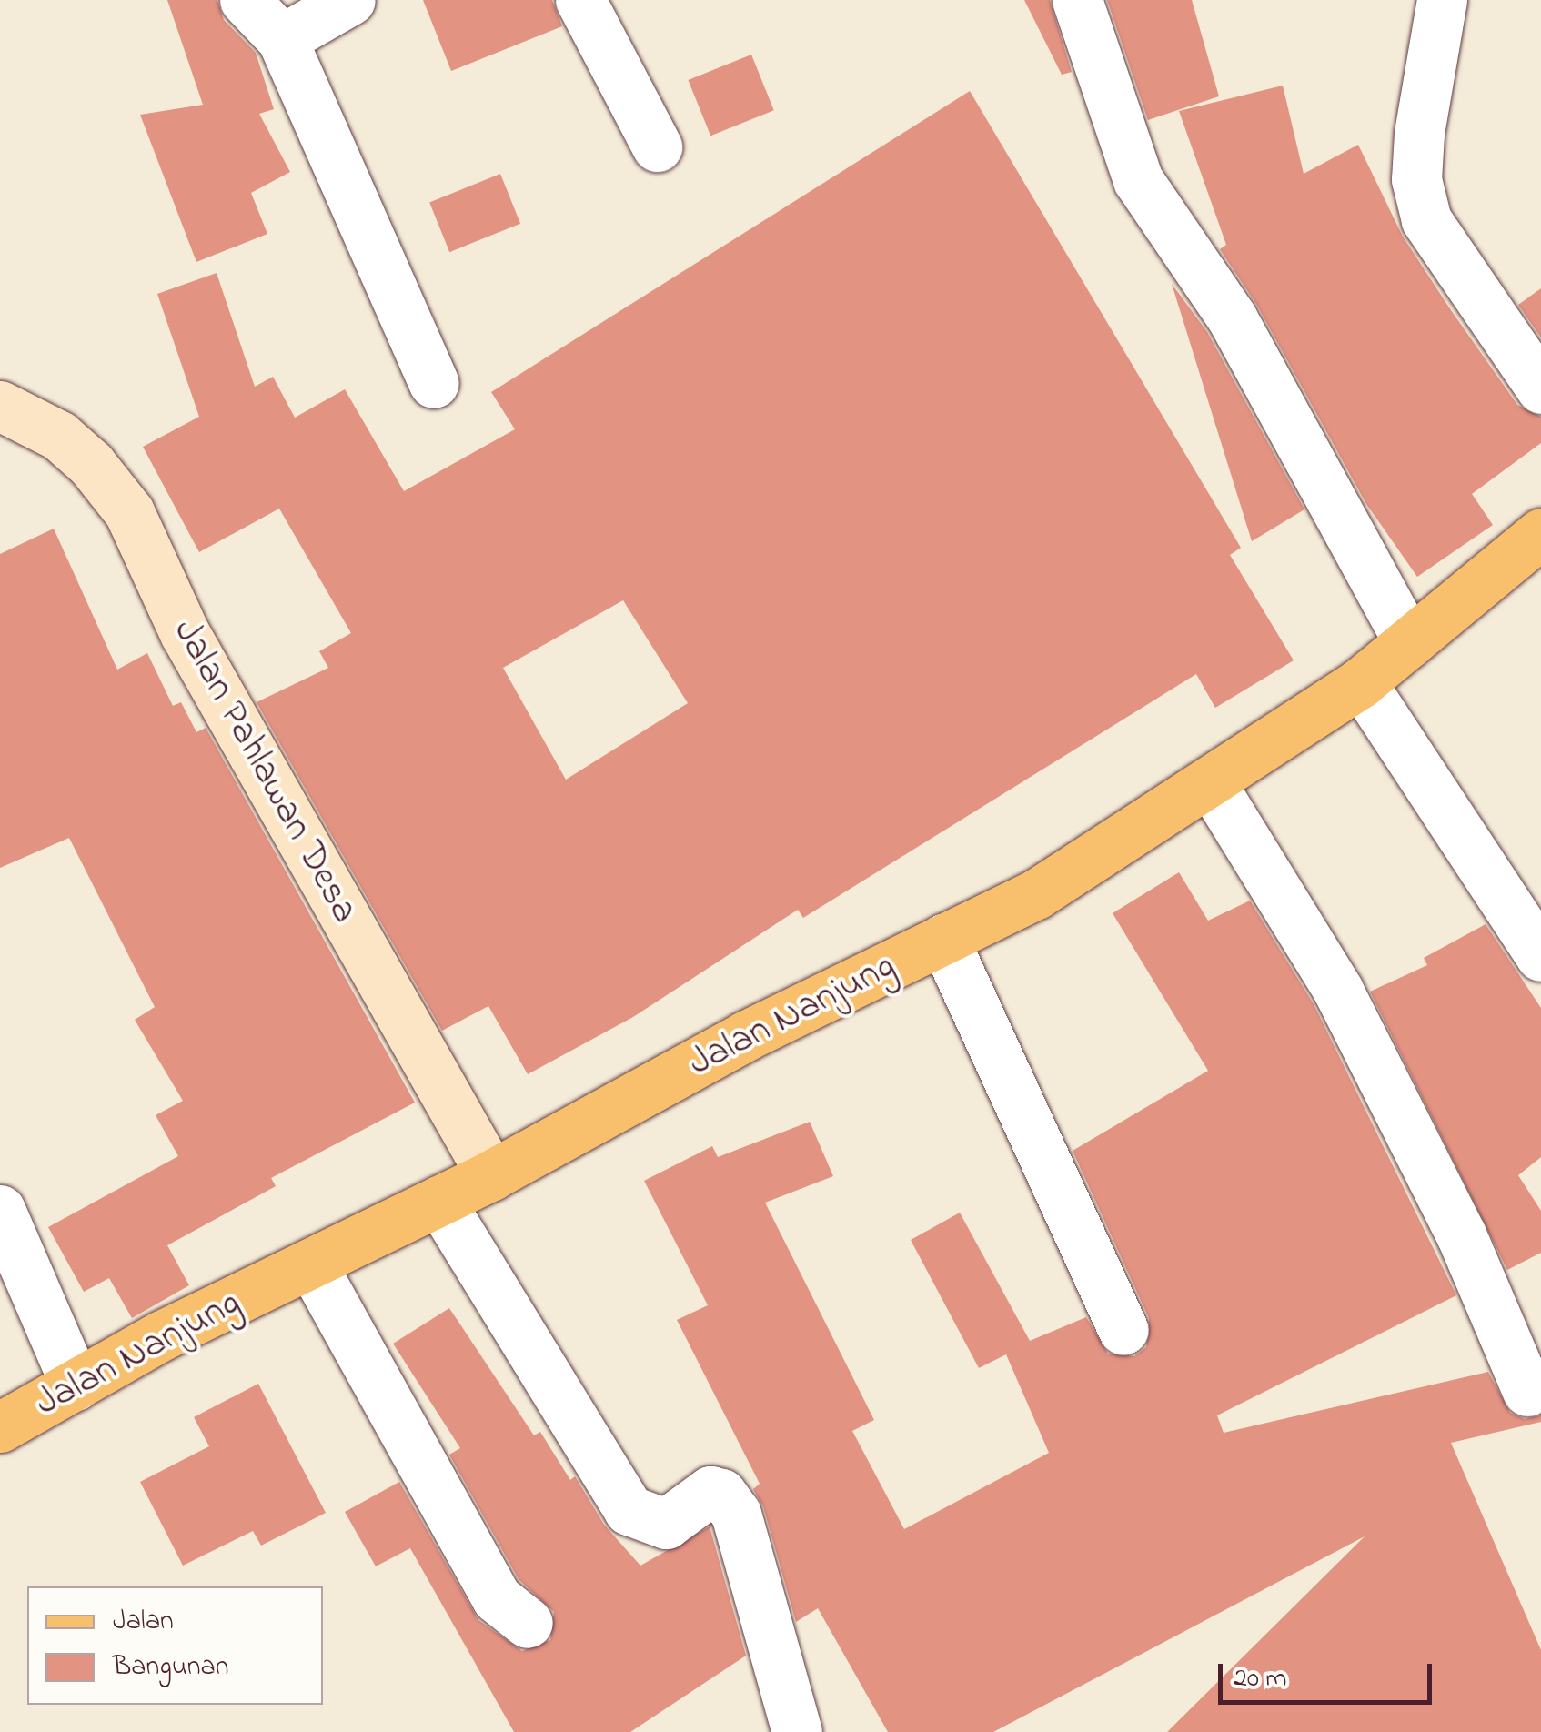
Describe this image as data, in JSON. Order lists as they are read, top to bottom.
{
  "streets": {
    "main road": ["Jalan Pahlawan Desa", "Jalan Nanjung"]
  },
  "crossings": [
    ["Jalan Pahlawan Desa", "Jalan Nanjung"]
  ],
  "legend": ["Jalan", "Bangunan"],
  "scale_bar": "20 m"
}
